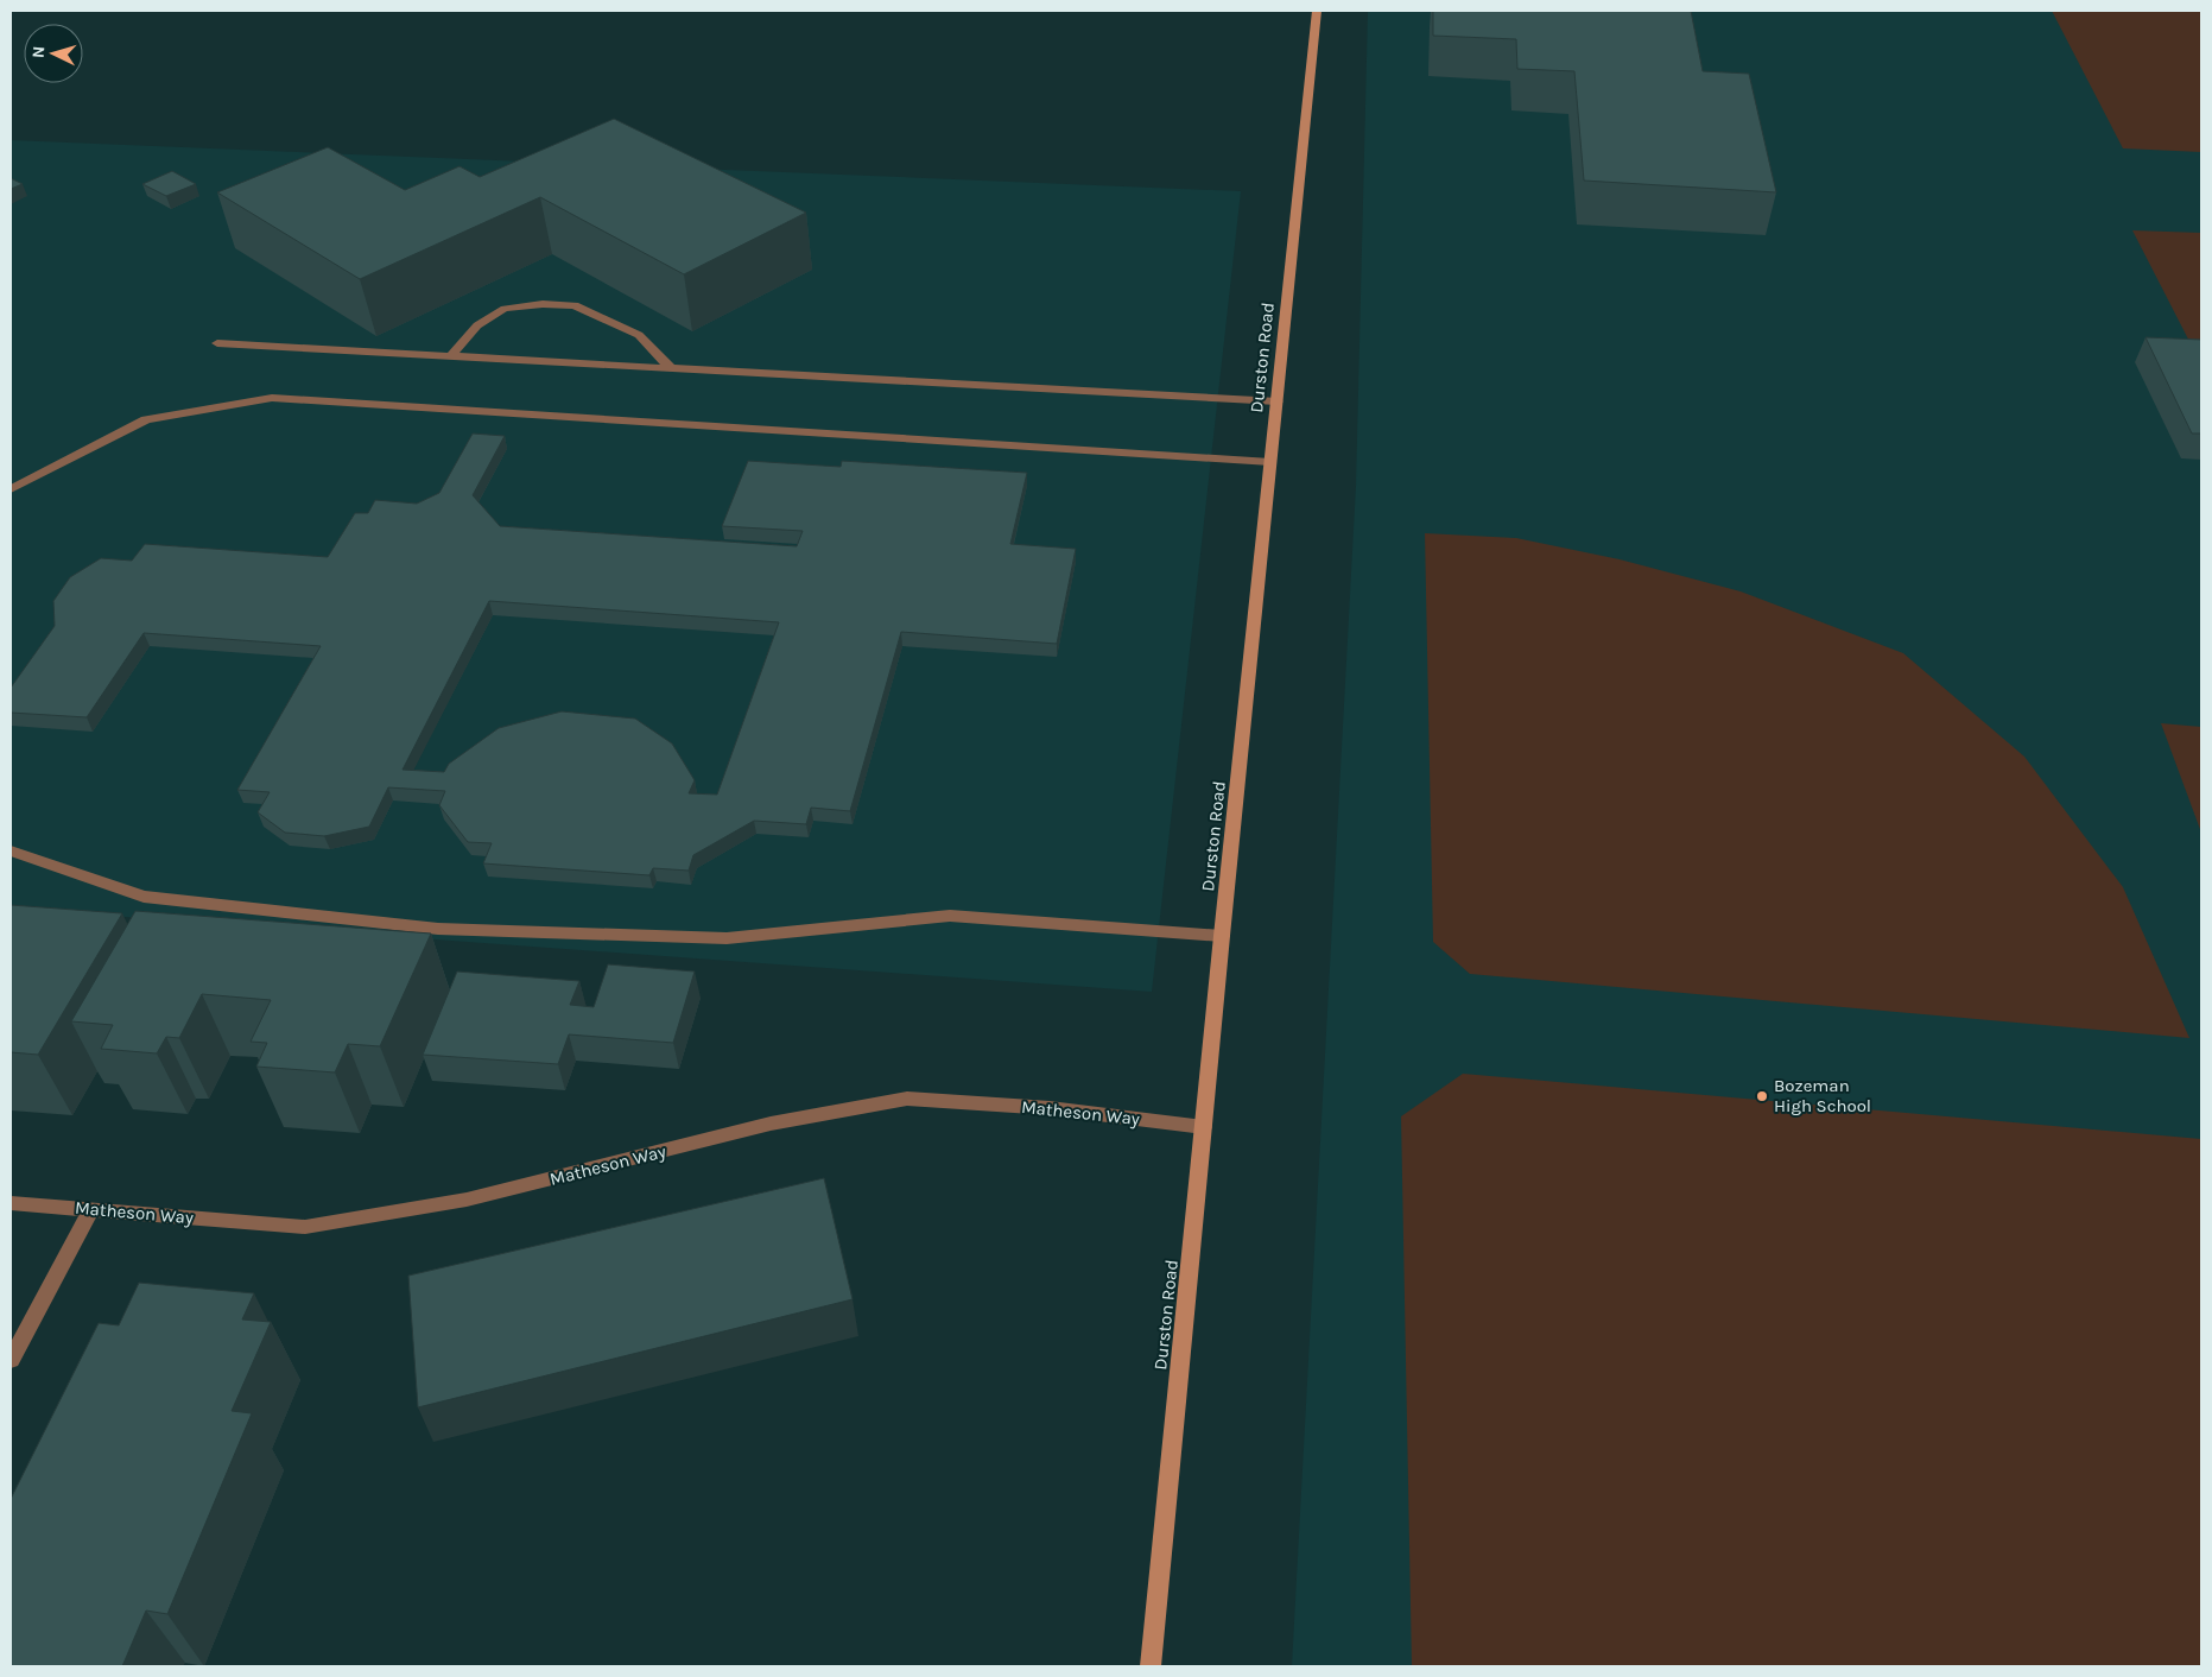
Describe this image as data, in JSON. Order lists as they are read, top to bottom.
{
  "streets": {
    "main road": ["Durston Road"],
    "street": ["Matheson Way"]
  },
  "crossings": [
    ["Durston Road", "Matheson Way"]
  ],
  "places": ["Bozeman High School"],
  "north": "left"
}
